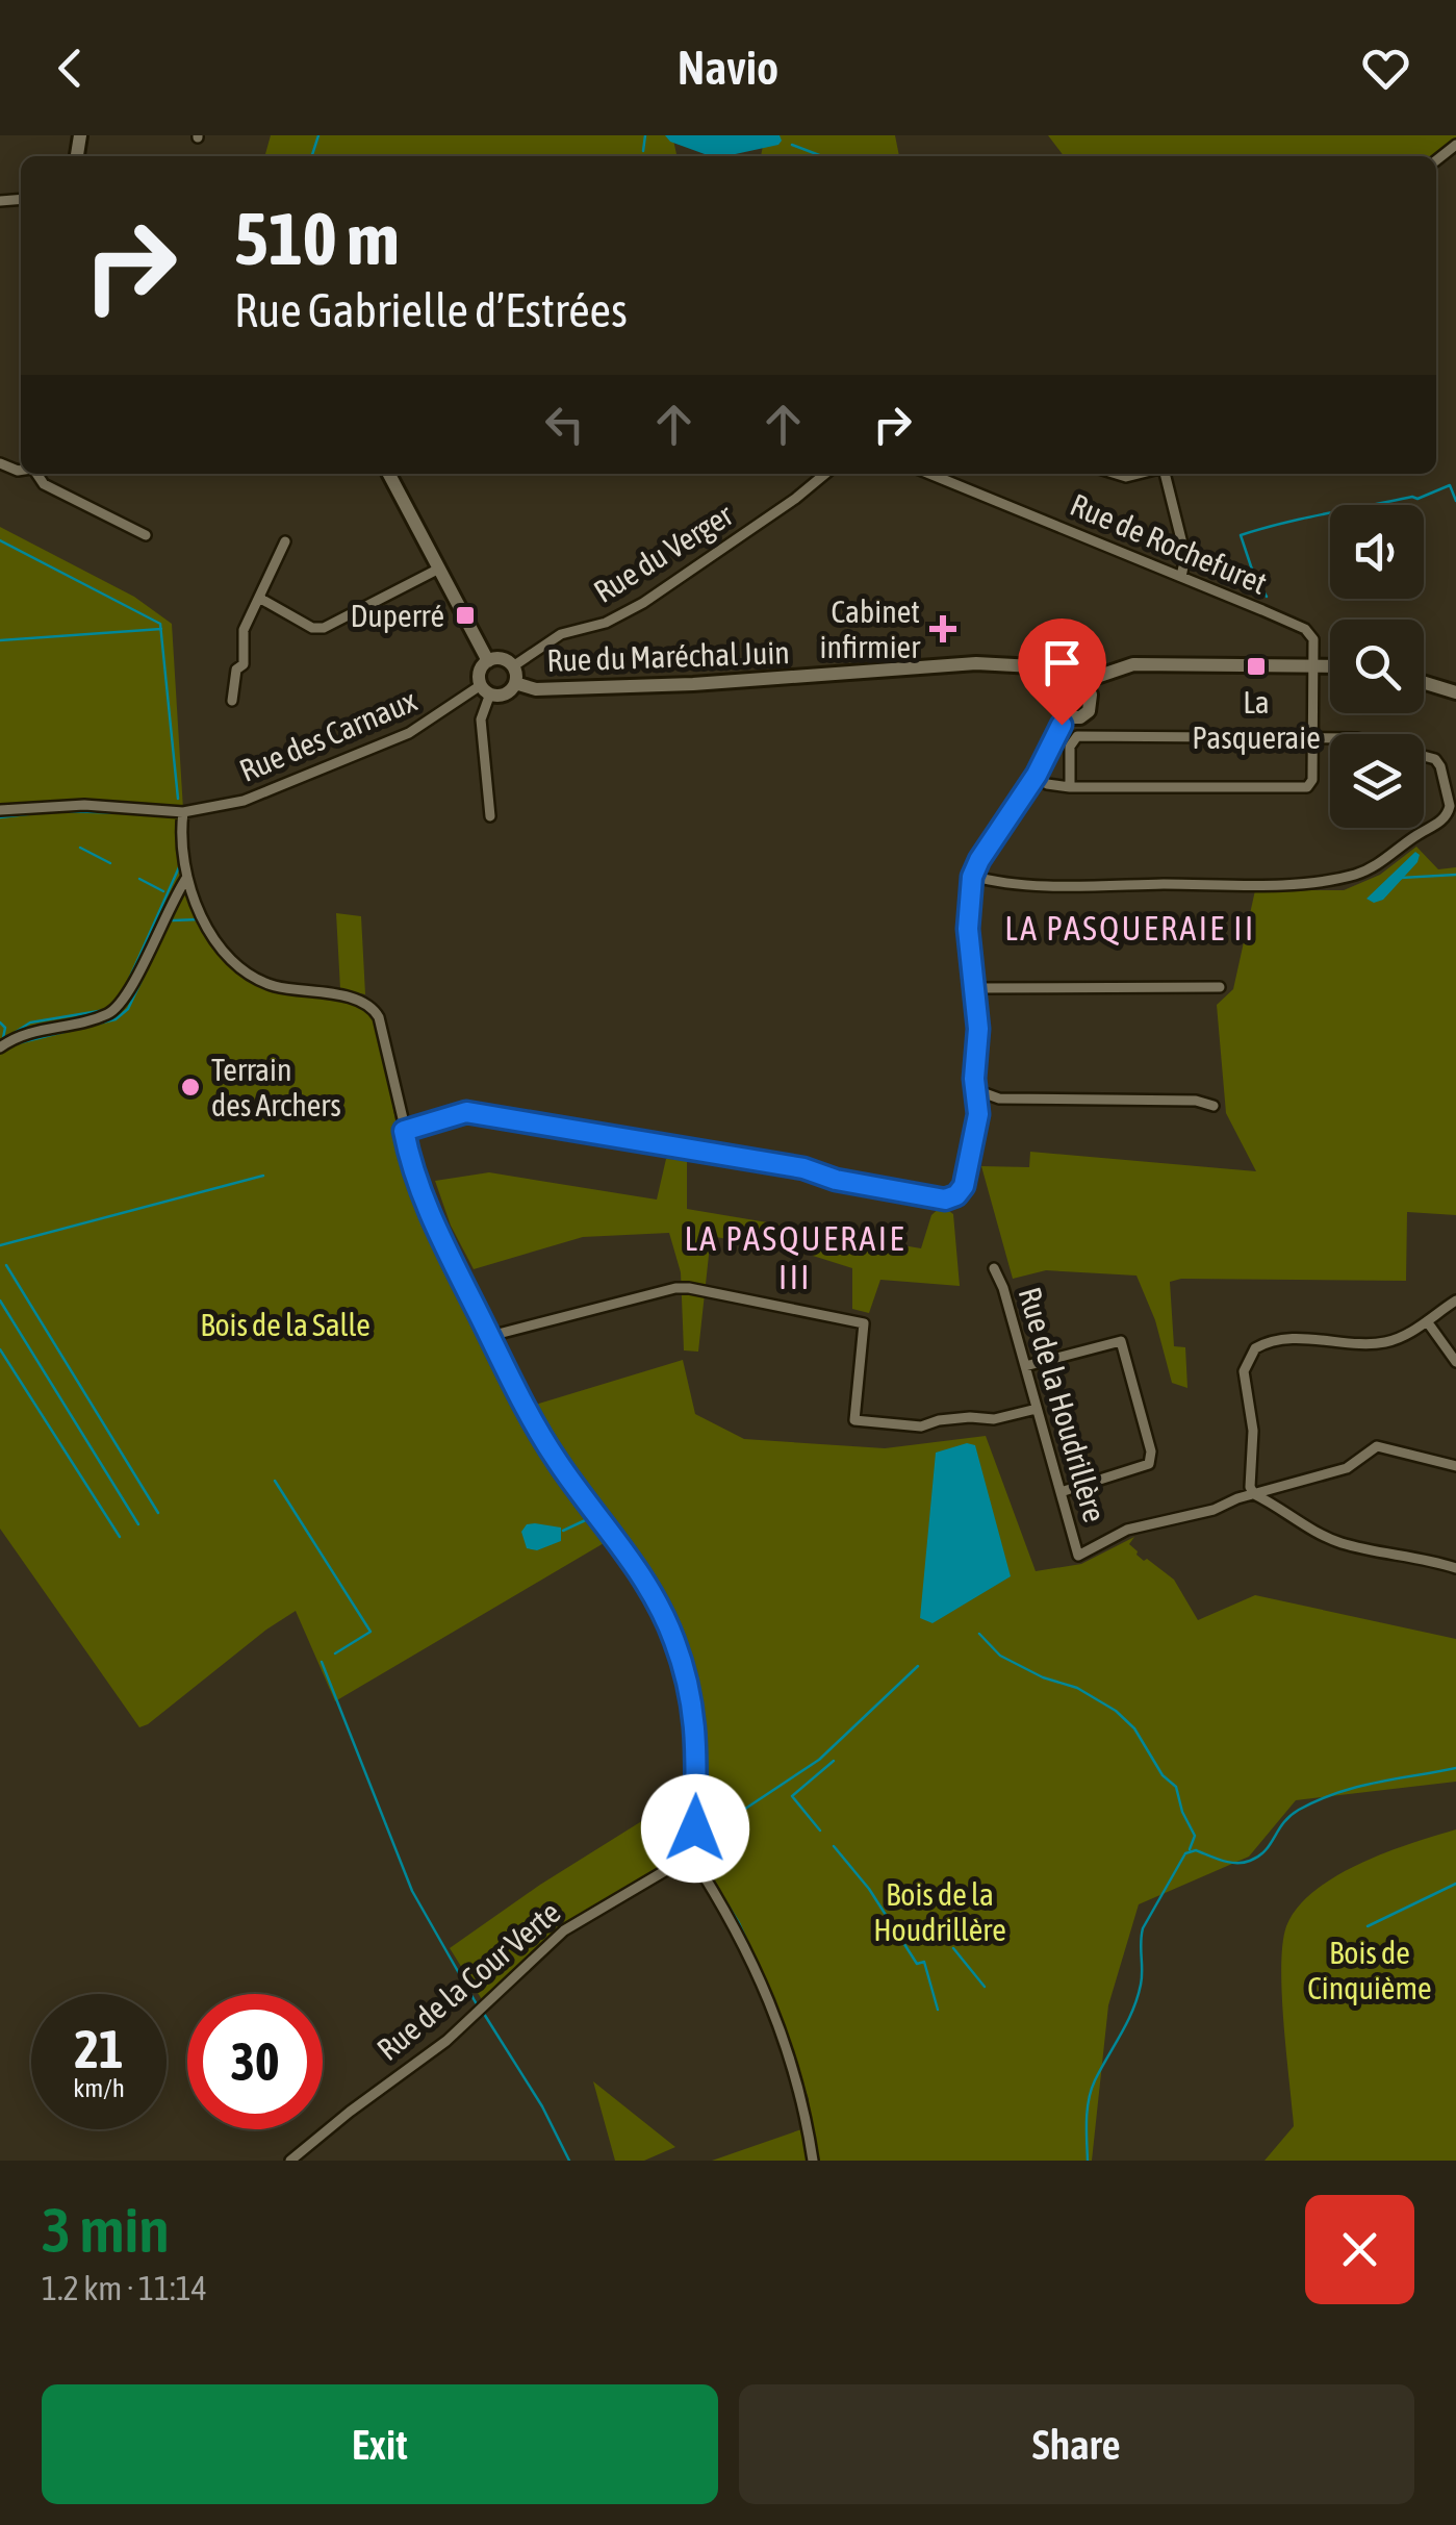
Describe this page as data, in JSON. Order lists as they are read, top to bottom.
{
  "streets": {
    "street": [
      "Rue de Rochefuret",
      "Rue du Verger",
      "Rue du Maréchal Juin",
      "Rue des Carnaux",
      "Rue de la Houdrillère",
      "Rue de la Cour Verte"
    ]
  },
  "crossings": [
    ["Rue du Verger", "Rue du Maréchal Juin"],
    ["Rue du Verger", "Rue des Carnaux"],
    ["Rue du Maréchal Juin", "Rue des Carnaux"]
  ],
  "districts": ["LA PASQUERAIE II", "LA PASQUERAIE III"],
  "parks": ["Bois de la Salle", "Bois de la Houdrillère", "Bois de Cinquième"],
  "places": {
    "transit": ["Duperré", "La Pasqueraie"],
    "health": ["Cabinet infirmier"],
    "other": ["Terrain des Archers"]
  },
  "page": {
    "header": "Navio",
    "turn": ["510 m", "Rue Gabrielle d’Estrées"],
    "speed": "21 km/h",
    "limit": "30",
    "heading": ["3 min", "1.2 km · 11:14"],
    "buttons": ["Exit", "Share"]
  }
}
